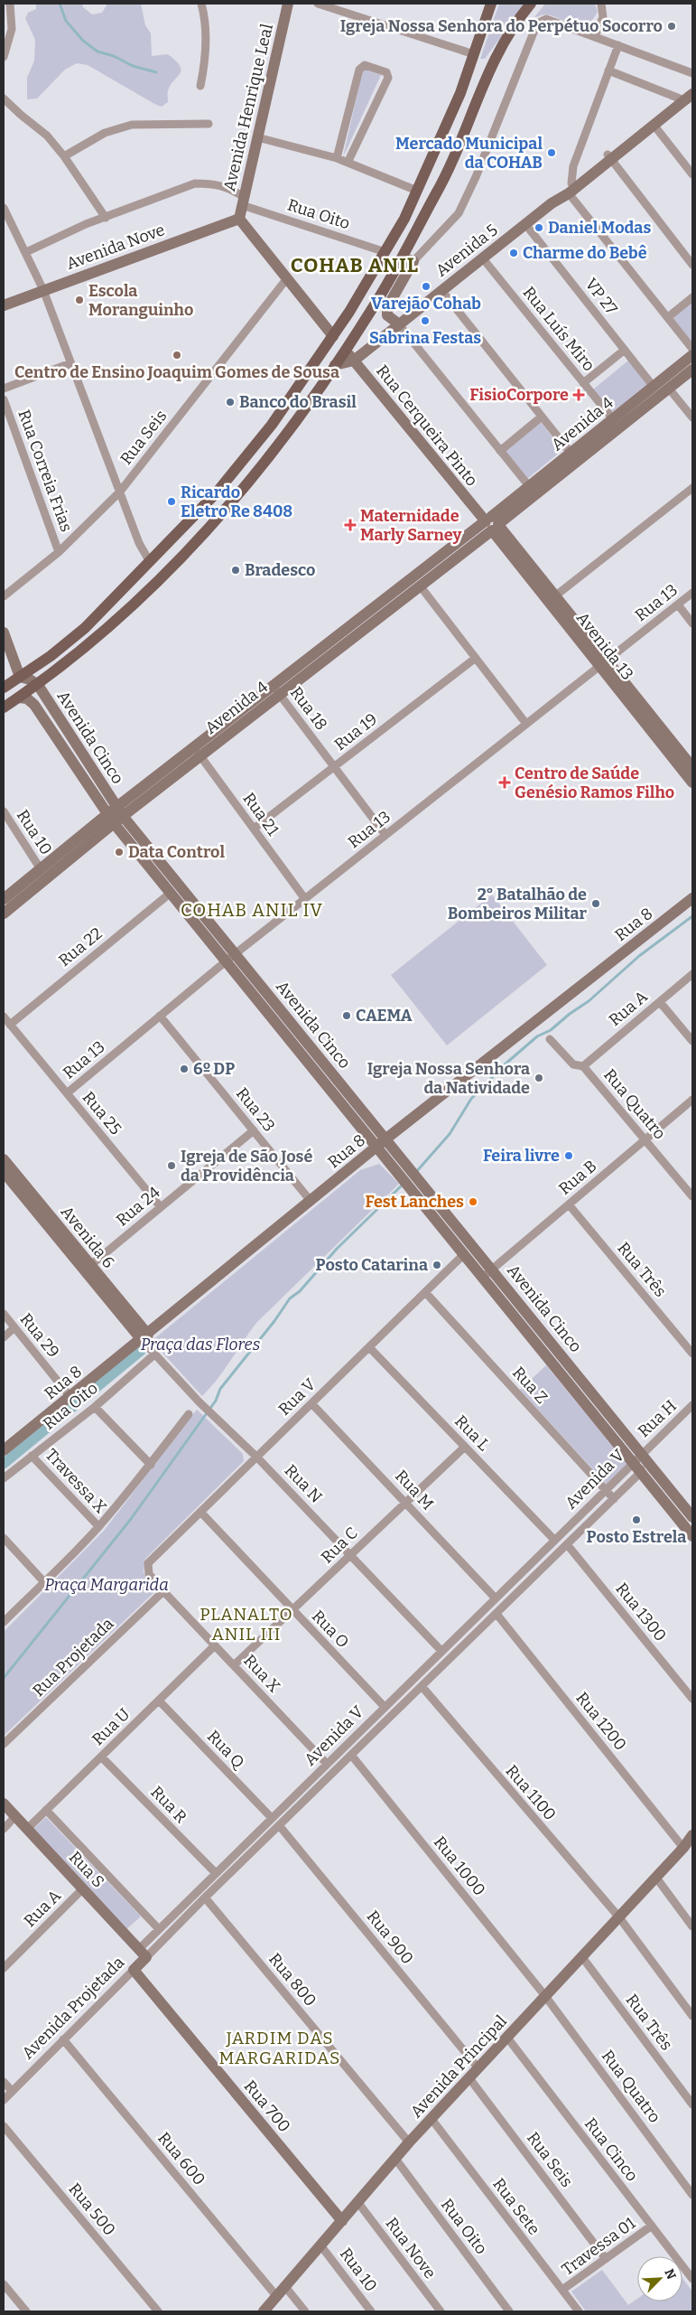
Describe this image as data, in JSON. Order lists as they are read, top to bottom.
{
  "streets": {
    "main road": [
      "Avenida Henrique Leal",
      "Avenida Nove",
      "Avenida 5",
      "Avenida 4",
      "Rua Cerqueira Pinto",
      "Avenida 13",
      "Avenida Cinco",
      "Rua 8",
      "Avenida 6",
      "Rua S",
      "Avenida Projetada",
      "Avenida Principal",
      "Rua 700"
    ],
    "street": [
      "Rua Oito",
      "VP 27",
      "Rua Luís Miro",
      "Rua Seis",
      "Rua Correia Frias",
      "Rua 13",
      "Rua 18",
      "Rua 19",
      "Rua 21",
      "Rua 10",
      "Rua 22",
      "Rua A",
      "Rua Quatro",
      "Rua 23",
      "Rua 25",
      "Rua B",
      "Rua 24",
      "Rua Três",
      "Rua 29",
      "Rua Z",
      "Rua V",
      "Rua H",
      "Rua L",
      "Avenida V",
      "Travessa X",
      "Rua N",
      "Rua M",
      "Rua C",
      "Rua 1300",
      "Rua O",
      "Rua Projetada",
      "Rua X",
      "Rua 1200",
      "Rua U",
      "Rua Q",
      "Rua 1100",
      "Rua R",
      "Rua 1000",
      "Rua 900",
      "Rua 800",
      "Rua Cinco",
      "Rua 600",
      "Rua Sete",
      "Rua 500",
      "Travessa 01",
      "Rua Nove"
    ]
  },
  "crossings": [
    ["Avenida Henrique Leal", "Rua Oito"],
    ["Avenida Henrique Leal", "Avenida Nove"],
    ["Rua Oito", "Travessa X"],
    ["Rua Oito", "Rua N"],
    ["Rua Oito", "Avenida Principal"],
    ["Avenida 5", "VP 27"],
    ["Avenida 5", "Rua Luís Miro"],
    ["Avenida 5", "Rua Cerqueira Pinto"],
    ["VP 27", "Avenida 4"],
    ["Rua Luís Miro", "Avenida 4"],
    ["Avenida 4", "Rua Cerqueira Pinto"],
    ["Avenida 4", "Avenida 13"],
    ["Avenida 4", "Rua 18"],
    ["Avenida 4", "Avenida Cinco"],
    ["Avenida 4", "Rua 21"],
    ["Avenida 4", "Rua 10"],
    ["Rua Cerqueira Pinto", "Avenida 13"],
    ["Rua Seis", "Rua Correia Frias"],
    ["Rua Seis", "Avenida Principal"],
    ["Rua Seis", "Travessa 01"],
    ["Rua 13", "Avenida 13"],
    ["Rua 13", "Rua 18"],
    ["Rua 13", "Avenida Cinco"],
    ["Rua 13", "Rua 21"],
    ["Rua 13", "Rua 23"],
    ["Rua 13", "Rua 25"],
    ["Rua 18", "Rua 19"],
    ["Rua 19", "Rua 21"],
    ["Avenida Cinco", "Rua 8"],
    ["Avenida Cinco", "Rua 22"],
    ["Avenida Cinco", "Rua B"],
    ["Avenida Cinco", "Rua V"],
    ["Avenida Cinco", "Rua H"],
    ["Avenida Cinco", "Avenida V"],
    ["Rua 10", "Avenida Principal"],
    ["Rua 8", "Rua 23"],
    ["Rua 8", "Avenida 6"],
    ["Rua 8", "Rua 29"],
    ["Rua 8", "Rua N"],
    ["Rua 22", "Rua 25"],
    ["Rua A", "Rua Quatro"],
    ["Rua A", "Rua S"],
    ["Rua Quatro", "Rua B"],
    ["Rua Quatro", "Rua 1000"],
    ["Rua Quatro", "Avenida Principal"],
    ["Rua 23", "Rua 24"],
    ["Rua 25", "Rua 24"],
    ["Rua B", "Rua Três"],
    ["Rua 24", "Avenida 6"],
    ["Avenida 6", "Rua N"],
    ["Rua Três", "Avenida Principal"],
    ["Rua Z", "Rua V"],
    ["Rua Z", "Avenida V"],
    ["Rua V", "Rua L"],
    ["Rua V", "Rua N"],
    ["Rua V", "Rua M"],
    ["Rua V", "Rua O"],
    ["Rua V", "Rua X"],
    ["Rua H", "Avenida V"],
    ["Rua L", "Avenida V"],
    ["Rua L", "Rua C"],
    ["Avenida V", "Rua N"],
    ["Avenida V", "Rua M"],
    ["Avenida V", "Rua 1300"],
    ["Avenida V", "Rua O"],
    ["Avenida V", "Rua X"],
    ["Avenida V", "Rua 1200"],
    ["Avenida V", "Rua Q"],
    ["Avenida V", "Rua 1100"],
    ["Avenida V", "Rua R"],
    ["Avenida V", "Rua 1000"],
    ["Avenida V", "Rua S"],
    ["Avenida V", "Rua 900"],
    ["Avenida V", "Rua 800"],
    ["Avenida V", "Avenida Projetada"],
    ["Rua N", "Rua C"],
    ["Rua M", "Rua C"],
    ["Rua C", "Rua O"],
    ["Rua C", "Rua X"],
    ["Rua Projetada", "Rua X"],
    ["Rua X", "Rua U"],
    ["Rua 1200", "Avenida Principal"],
    ["Rua U", "Rua Q"],
    ["Rua U", "Rua R"],
    ["Rua U", "Rua S"],
    ["Rua 1100", "Avenida Principal"],
    ["Rua 1000", "Avenida Principal"],
    ["Rua S", "Avenida Projetada"],
    ["Rua 900", "Avenida Principal"],
    ["Rua 800", "Avenida Principal"],
    ["Avenida Projetada", "Rua 700"],
    ["Avenida Projetada", "Rua 600"],
    ["Avenida Principal", "Rua 700"],
    ["Avenida Principal", "Rua Cinco"],
    ["Avenida Principal", "Rua 600"],
    ["Avenida Principal", "Rua Sete"],
    ["Avenida Principal", "Rua Nove"],
    ["Rua Cinco", "Travessa 01"],
    ["Rua Sete", "Travessa 01"]
  ],
  "districts": [
    "COHAB ANIL",
    "COHAB ANIL IV",
    "PLANALTO ANIL III",
    "JARDIM DAS MARGARIDAS"
  ],
  "parks": ["Praça das Flores", "Praça Margarida"],
  "places": {
    "other": [
      "Igreja Nossa Senhora do Perpétuo Socorro",
      "Mercado Municipal da COHAB",
      "Daniel Modas",
      "Charme do Bebê",
      "Varejão Cohab",
      "Escola Moranguinho",
      "Sabrina Festas",
      "Centro de Ensino Joaquim Gomes de Sousa",
      "Banco do Brasil",
      "Ricardo Eletro Re 8408",
      "Bradesco",
      "Data Control",
      "2° Batalhão de Bombeiros Militar",
      "CAEMA",
      "6º DP",
      "Igreja Nossa Senhora da Natividade",
      "Feira livre",
      "Igreja de São José da Providência",
      "Fest Lanches",
      "Posto Catarina",
      "Posto Estrela"
    ],
    "health": ["FisioCorpore", "Maternidade Marly Sarney", "Centro de Saúde Genésio Ramos Filho"]
  },
  "north": "top right"
}
